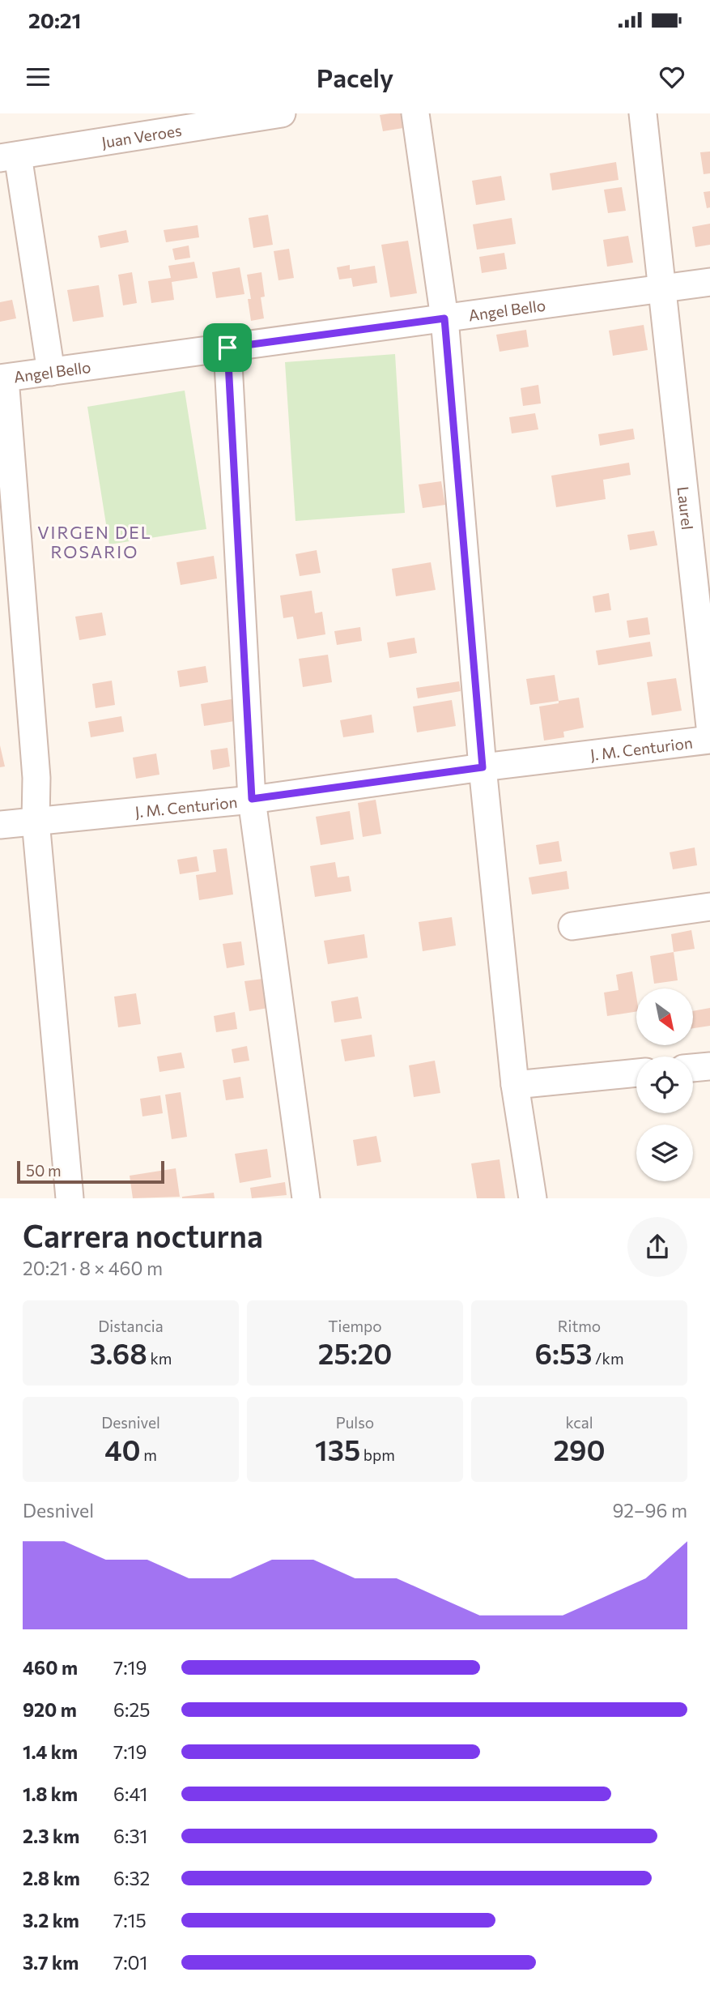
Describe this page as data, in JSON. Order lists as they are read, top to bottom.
{
  "streets": {
    "street": [
      "Juan Veroes",
      "Angel Bello",
      "Laurel",
      "J. M. Centurion"
    ]
  },
  "crossings": [
    ["Angel Bello", "Laurel"]
  ],
  "districts": ["VIRGEN DEL ROSARIO"],
  "scale_bar": "50 m",
  "north": "bottom right",
  "page": {
    "status": "20:21",
    "header": "Pacely",
    "scale": "50 m",
    "heading": ["Carrera nocturna", "20:21 · 8 × 460 m"],
    "stats": [
      ["Distancia", "3.68 km"],
      ["Tiempo", "25:20"],
      ["Ritmo", "6:53 /km"],
      ["Desnivel", "40 m"],
      ["Pulso", "135 bpm"],
      ["kcal", "290"]
    ],
    "chart": ["Desnivel", "92–96 m"],
    "list": [
      {
        "name": "460 m",
        "note": "7:19"
      },
      {
        "name": "920 m",
        "note": "6:25"
      },
      {
        "name": "1.4 km",
        "note": "7:19"
      },
      {
        "name": "1.8 km",
        "note": "6:41"
      },
      {
        "name": "2.3 km",
        "note": "6:31"
      },
      {
        "name": "2.8 km",
        "note": "6:32"
      },
      {
        "name": "3.2 km",
        "note": "7:15"
      },
      {
        "name": "3.7 km",
        "note": "7:01"
      }
    ]
  }
}
